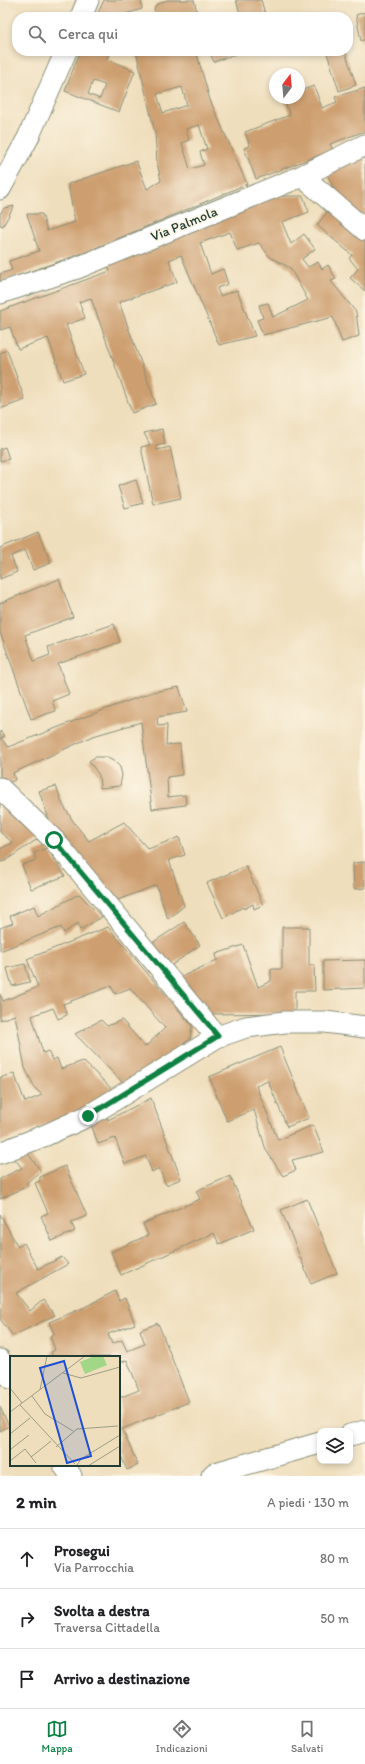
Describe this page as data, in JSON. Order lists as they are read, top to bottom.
{
  "streets": {
    "street": ["Via Palmola"]
  },
  "north": "top",
  "page": {
    "search": "Cerca qui",
    "heading": ["2 min", "A piedi · 130 m"],
    "list": [
      ["Prosegui", "Via Parrocchia", "80 m"],
      ["Svolta a destra", "Traversa Cittadella", "50 m"],
      "Arrivo a destinazione"
    ],
    "nav": ["Mappa", "Indicazioni", "Salvati"]
  }
}
